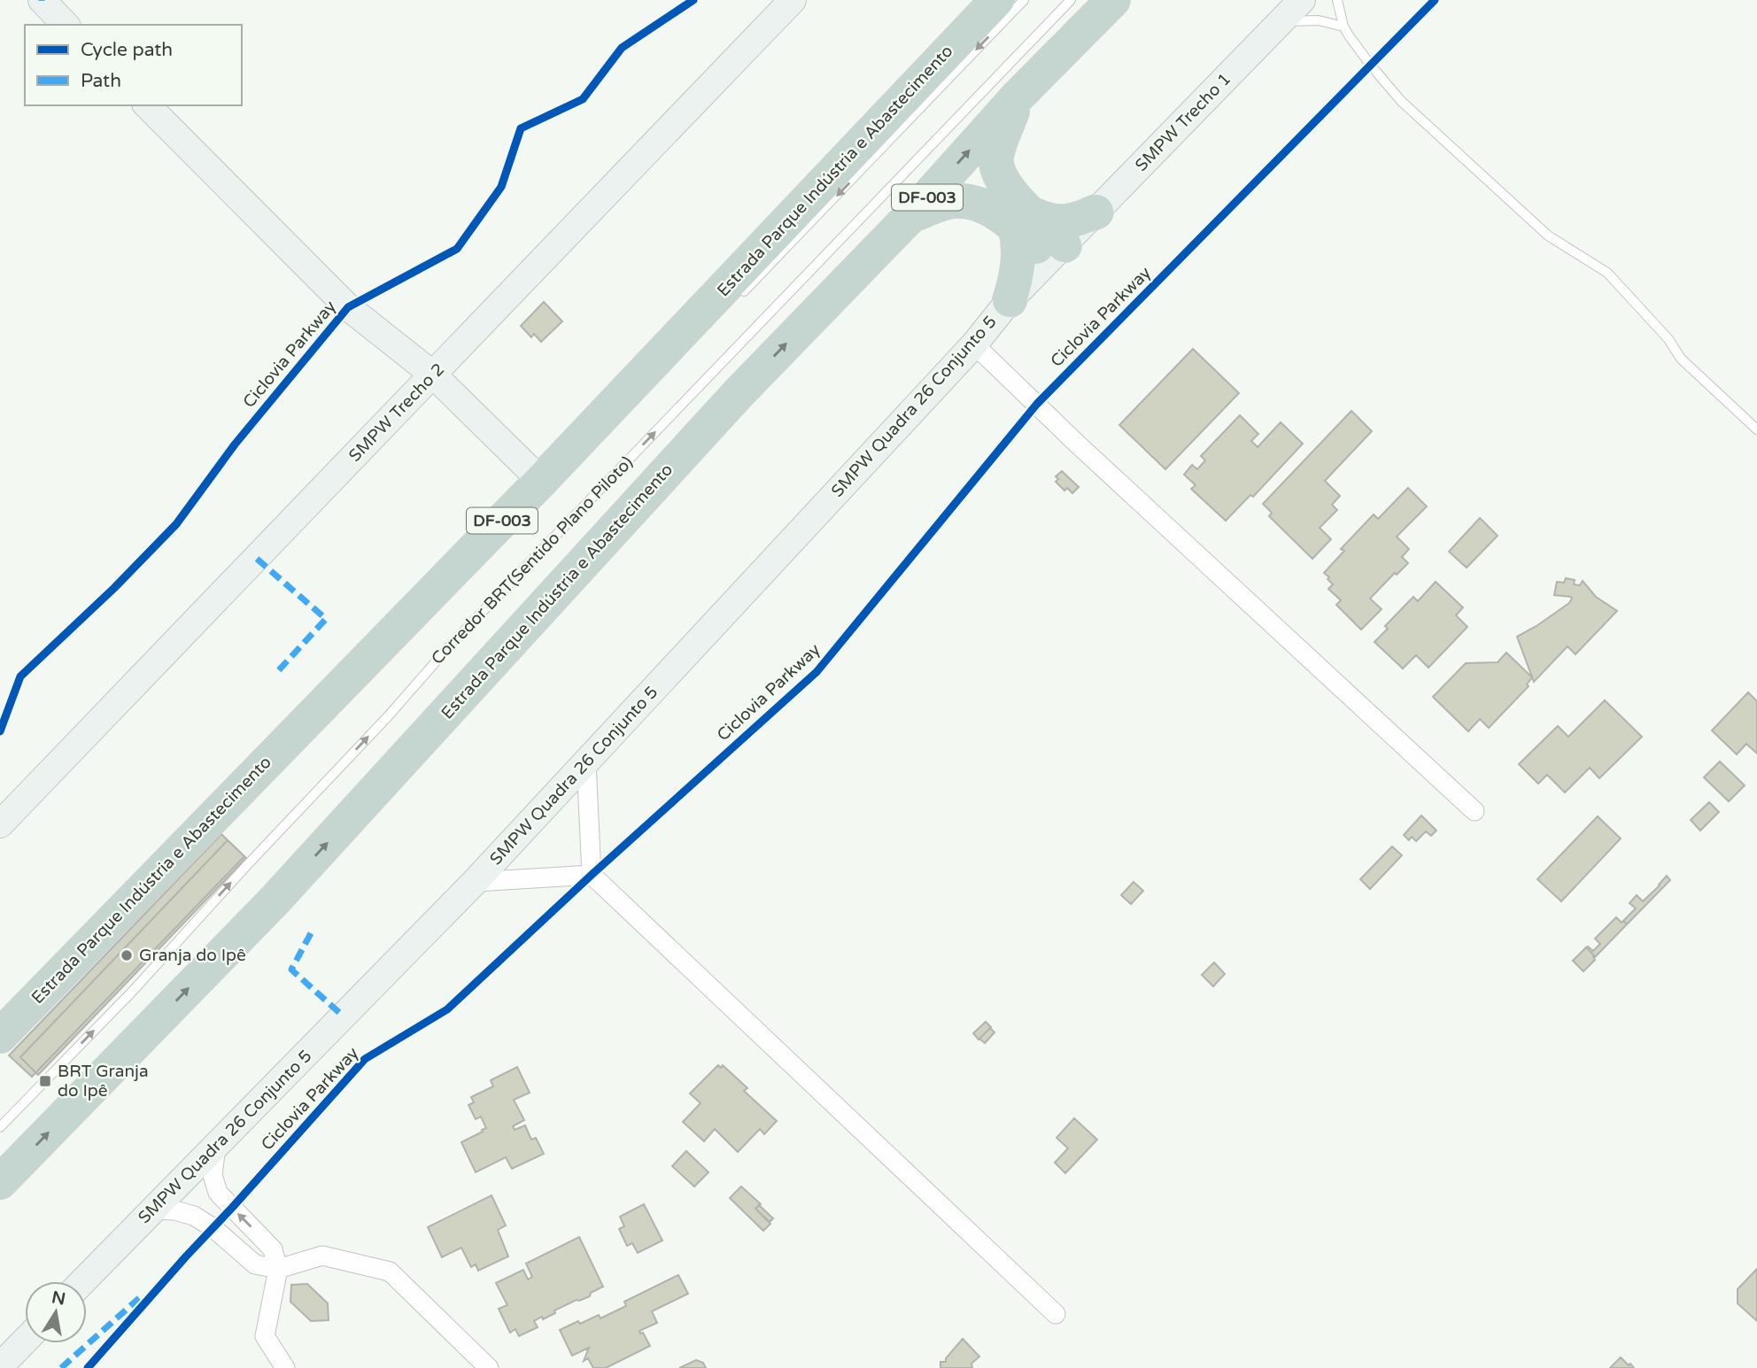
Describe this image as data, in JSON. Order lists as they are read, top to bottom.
{
  "streets": {
    "highway": ["Estrada Parque Indústria e Abastecimento", "DF-003"],
    "street": ["SMPW Trecho 1", "SMPW Quadra 26 Conjunto 5", "SMPW Trecho 2"],
    "lane": ["Corredor BRT(Sentido Plano Piloto)"],
    "cycle path": ["Ciclovia Parkway"]
  },
  "crossings": [
    ["SMPW Trecho 1", "SMPW Quadra 26 Conjunto 5"]
  ],
  "one_way": ["Corredor BRT(Sentido Plano Piloto)"],
  "places": {
    "other": ["Granja do Ipê"],
    "transit": ["BRT Granja do Ipê"]
  },
  "legend": ["Cycle path", "Path"],
  "north": "top"
}
